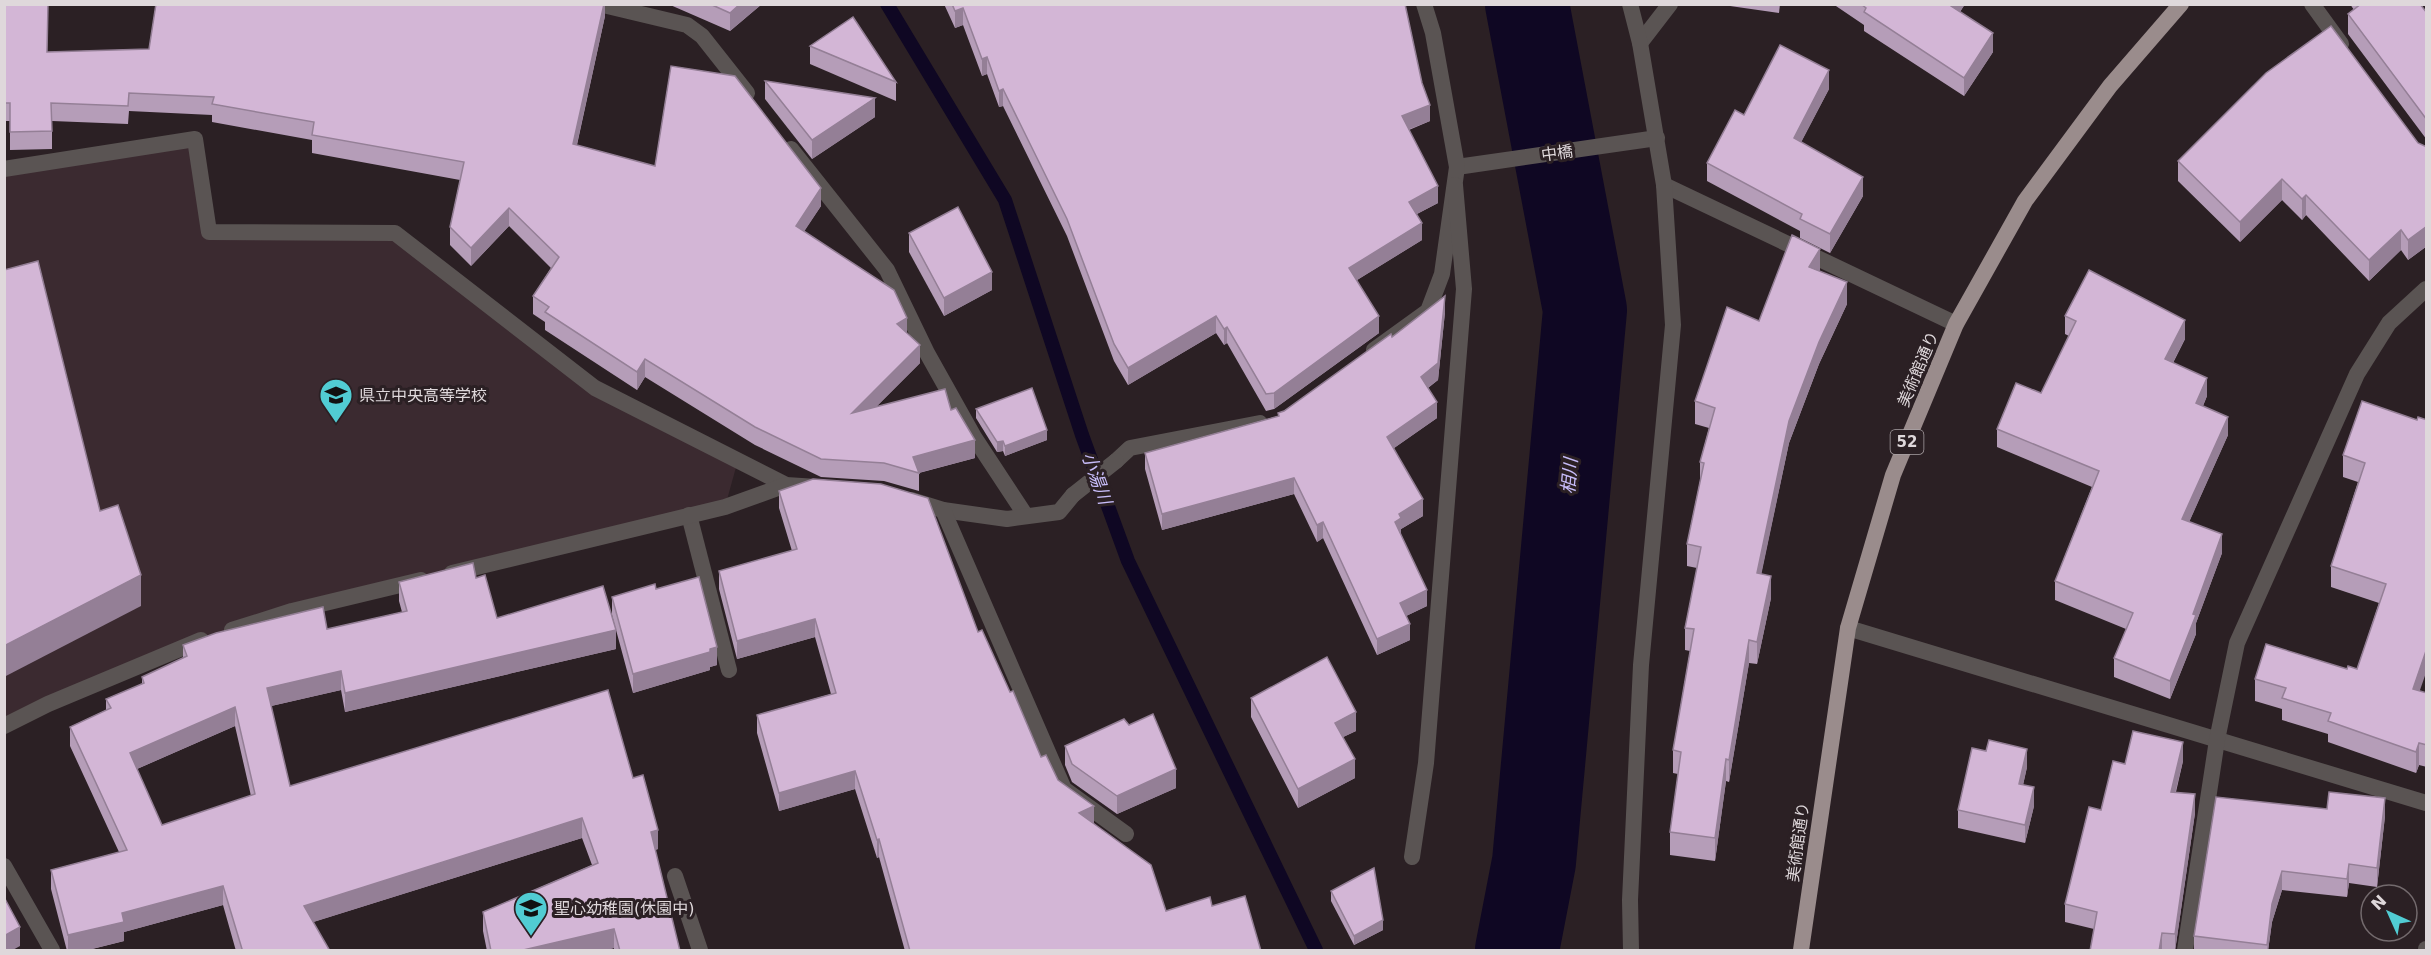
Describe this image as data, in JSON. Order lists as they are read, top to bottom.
{
  "streets": {
    "highway": ["美術館通り", "52"],
    "street": ["中橋"]
  },
  "water": ["相川", "小湯川"],
  "places": {
    "school or university": ["県立中央高等学校", "聖心幼稚園(休園中)"]
  },
  "north": "top left"
}
